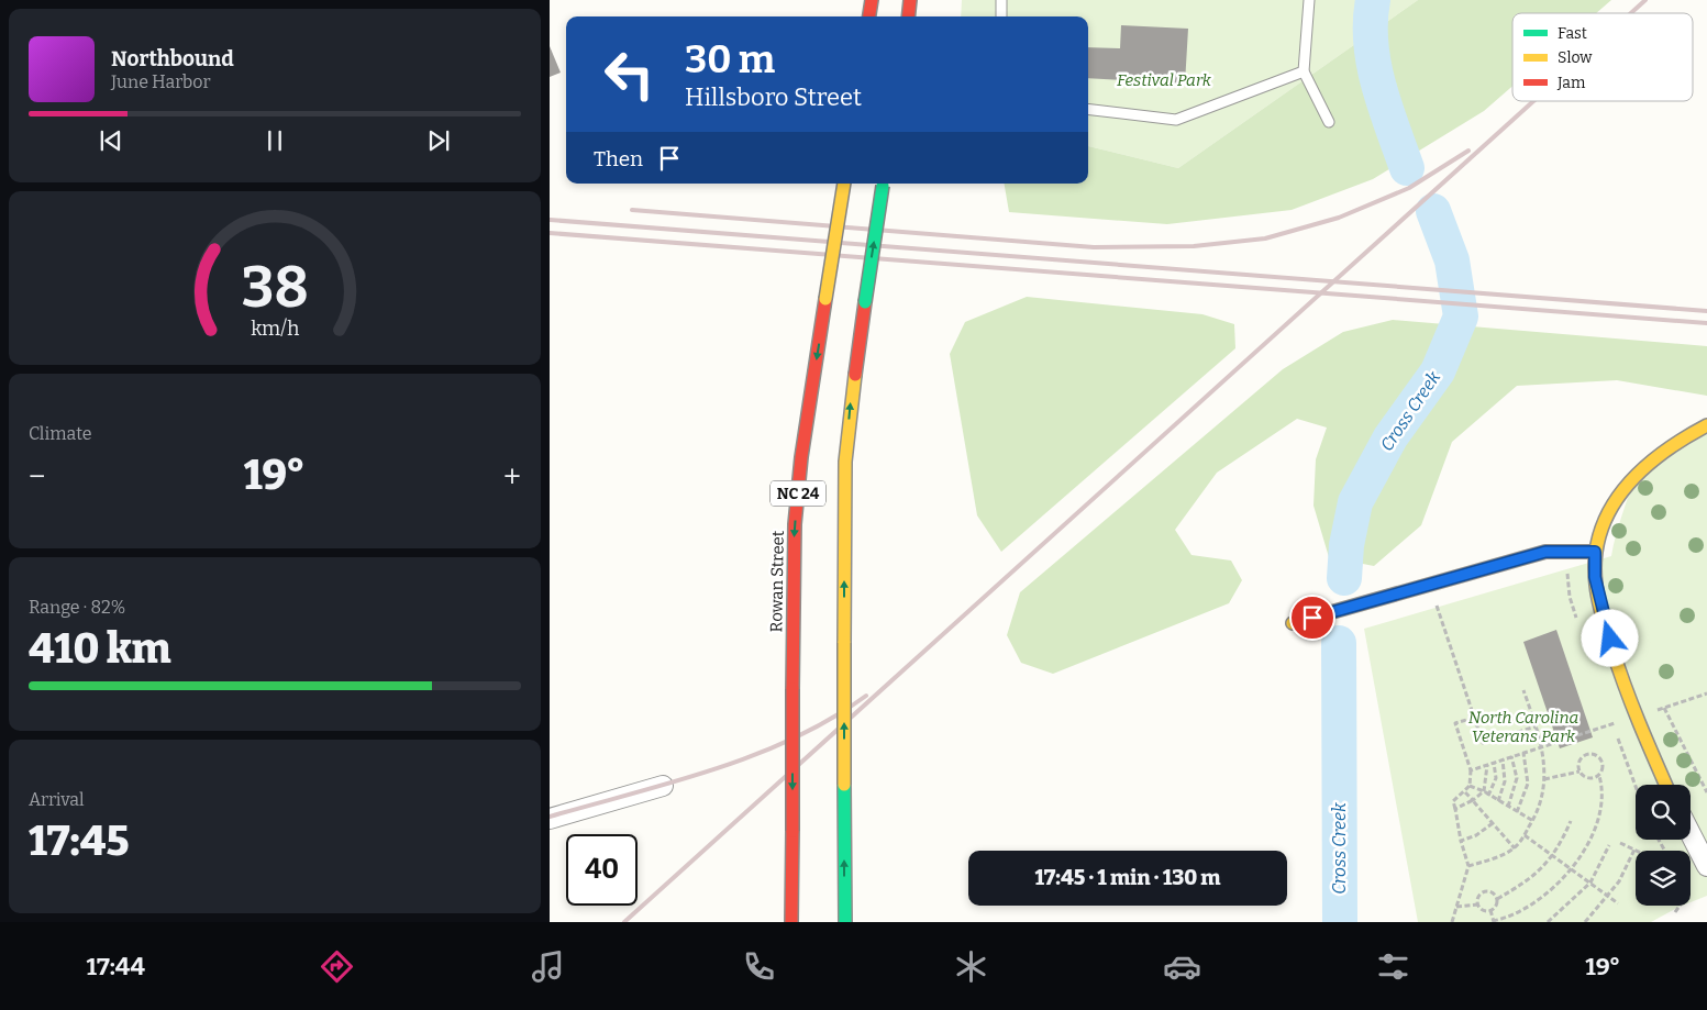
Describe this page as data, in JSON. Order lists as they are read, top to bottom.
{
  "streets": {
    "main road": ["NC 24", "Rowan Street"]
  },
  "water": ["Cross Creek"],
  "parks": ["Festival Park", "North Carolina Veterans Park"],
  "legend": ["Fast", "Slow", "Jam"],
  "page": {
    "turn": ["30 m", "Hillsboro Street"],
    "song": ["Northbound", "June Harbor"],
    "then": "Then",
    "tile": [
      "Climate",
      ["Range · 82%", "410 km"],
      ["Arrival", "17:45"]
    ],
    "heat": ["−", "19°", "+"],
    "limit": "40",
    "trip": "17:45 · 1 min · 130 m",
    "tabs": ["17:44", "19°"],
    "gauge": ["38", "km/h"]
  }
}
